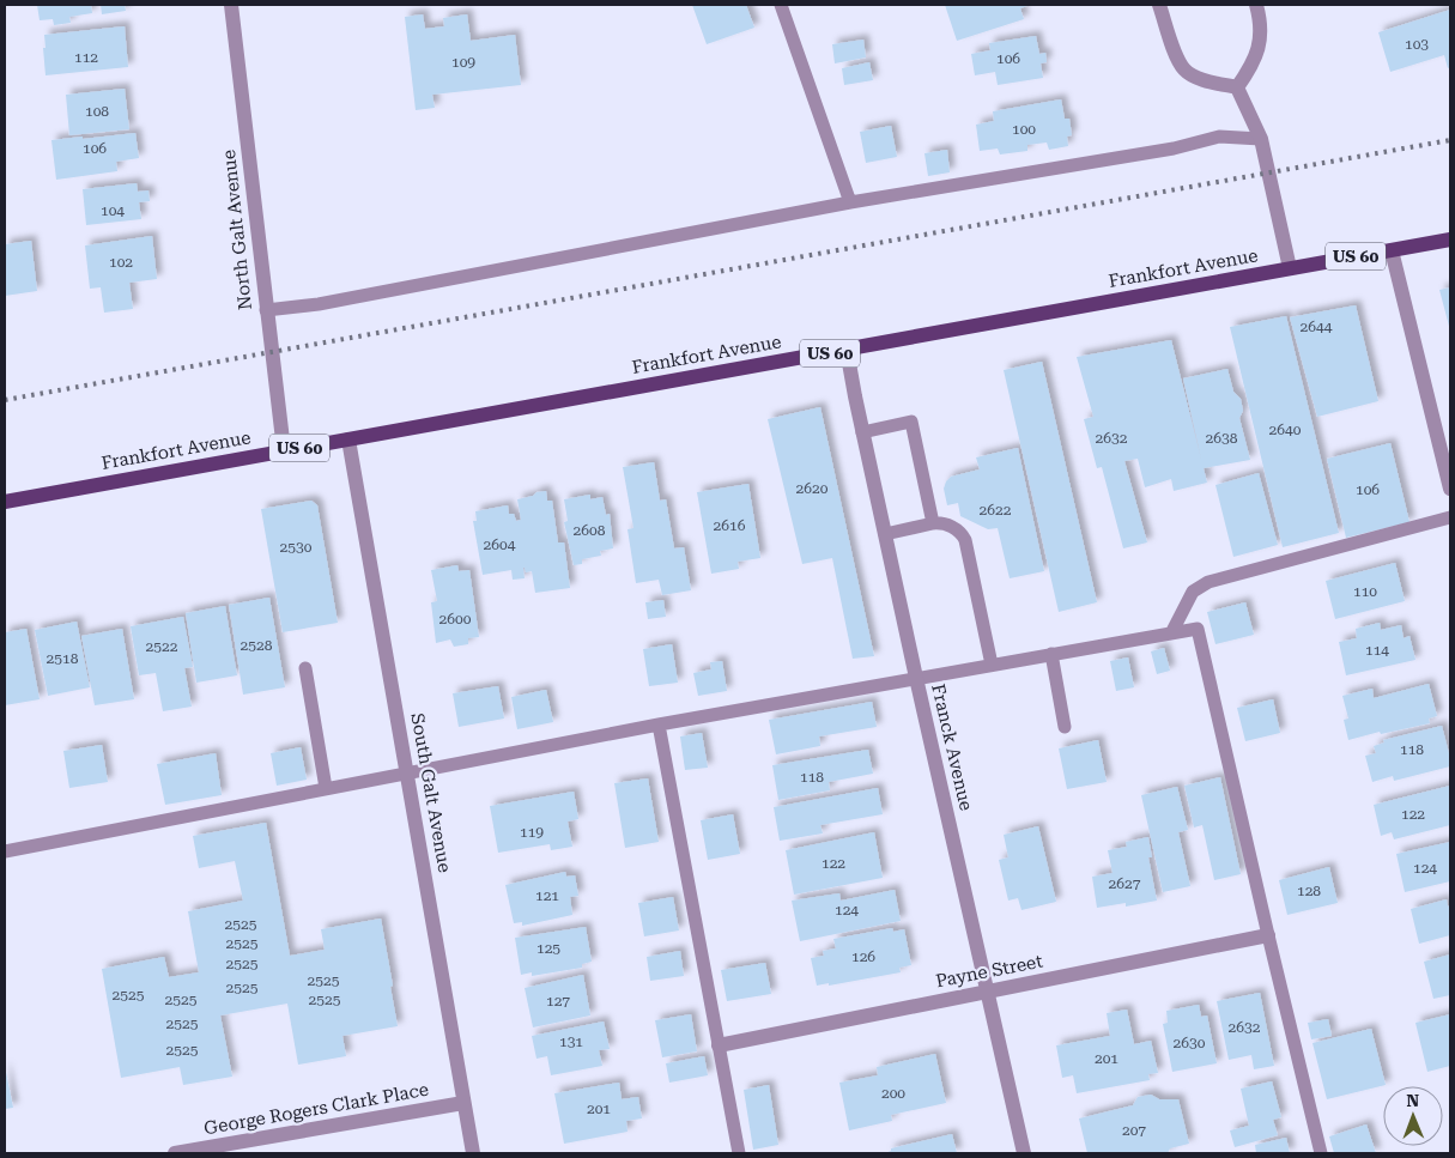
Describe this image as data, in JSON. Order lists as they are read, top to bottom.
{
  "streets": {
    "main road": ["US 60", "Frankfort Avenue"],
    "street": [
      "North Galt Avenue",
      "Franck Avenue",
      "South Galt Avenue",
      "Payne Street",
      "George Rogers Clark Place"
    ]
  },
  "crossings": [
    ["North Galt Avenue", "Frankfort Avenue"],
    ["Frankfort Avenue", "Franck Avenue"],
    ["Frankfort Avenue", "South Galt Avenue"],
    ["Franck Avenue", "Payne Street"],
    ["South Galt Avenue", "George Rogers Clark Place"]
  ],
  "house_numbers": [
    "103",
    "112",
    "106",
    "109",
    "108",
    "100",
    "106",
    "104",
    "102",
    "2644",
    "2640",
    "2632",
    "2638",
    "2620",
    "106",
    "2622",
    "2616",
    "2608",
    "2604",
    "2530",
    "110",
    "2600",
    "2528",
    "2522",
    "114",
    "2518",
    "118",
    "118",
    "122",
    "119",
    "122",
    "124",
    "2627",
    "128",
    "121",
    "124",
    "2525",
    "2525",
    "125",
    "126",
    "2525",
    "2525",
    "2525",
    "2525",
    "2525",
    "2525",
    "127",
    "2525",
    "2632",
    "131",
    "2630",
    "2525",
    "201",
    "200",
    "201",
    "207"
  ],
  "north": "top"
}
